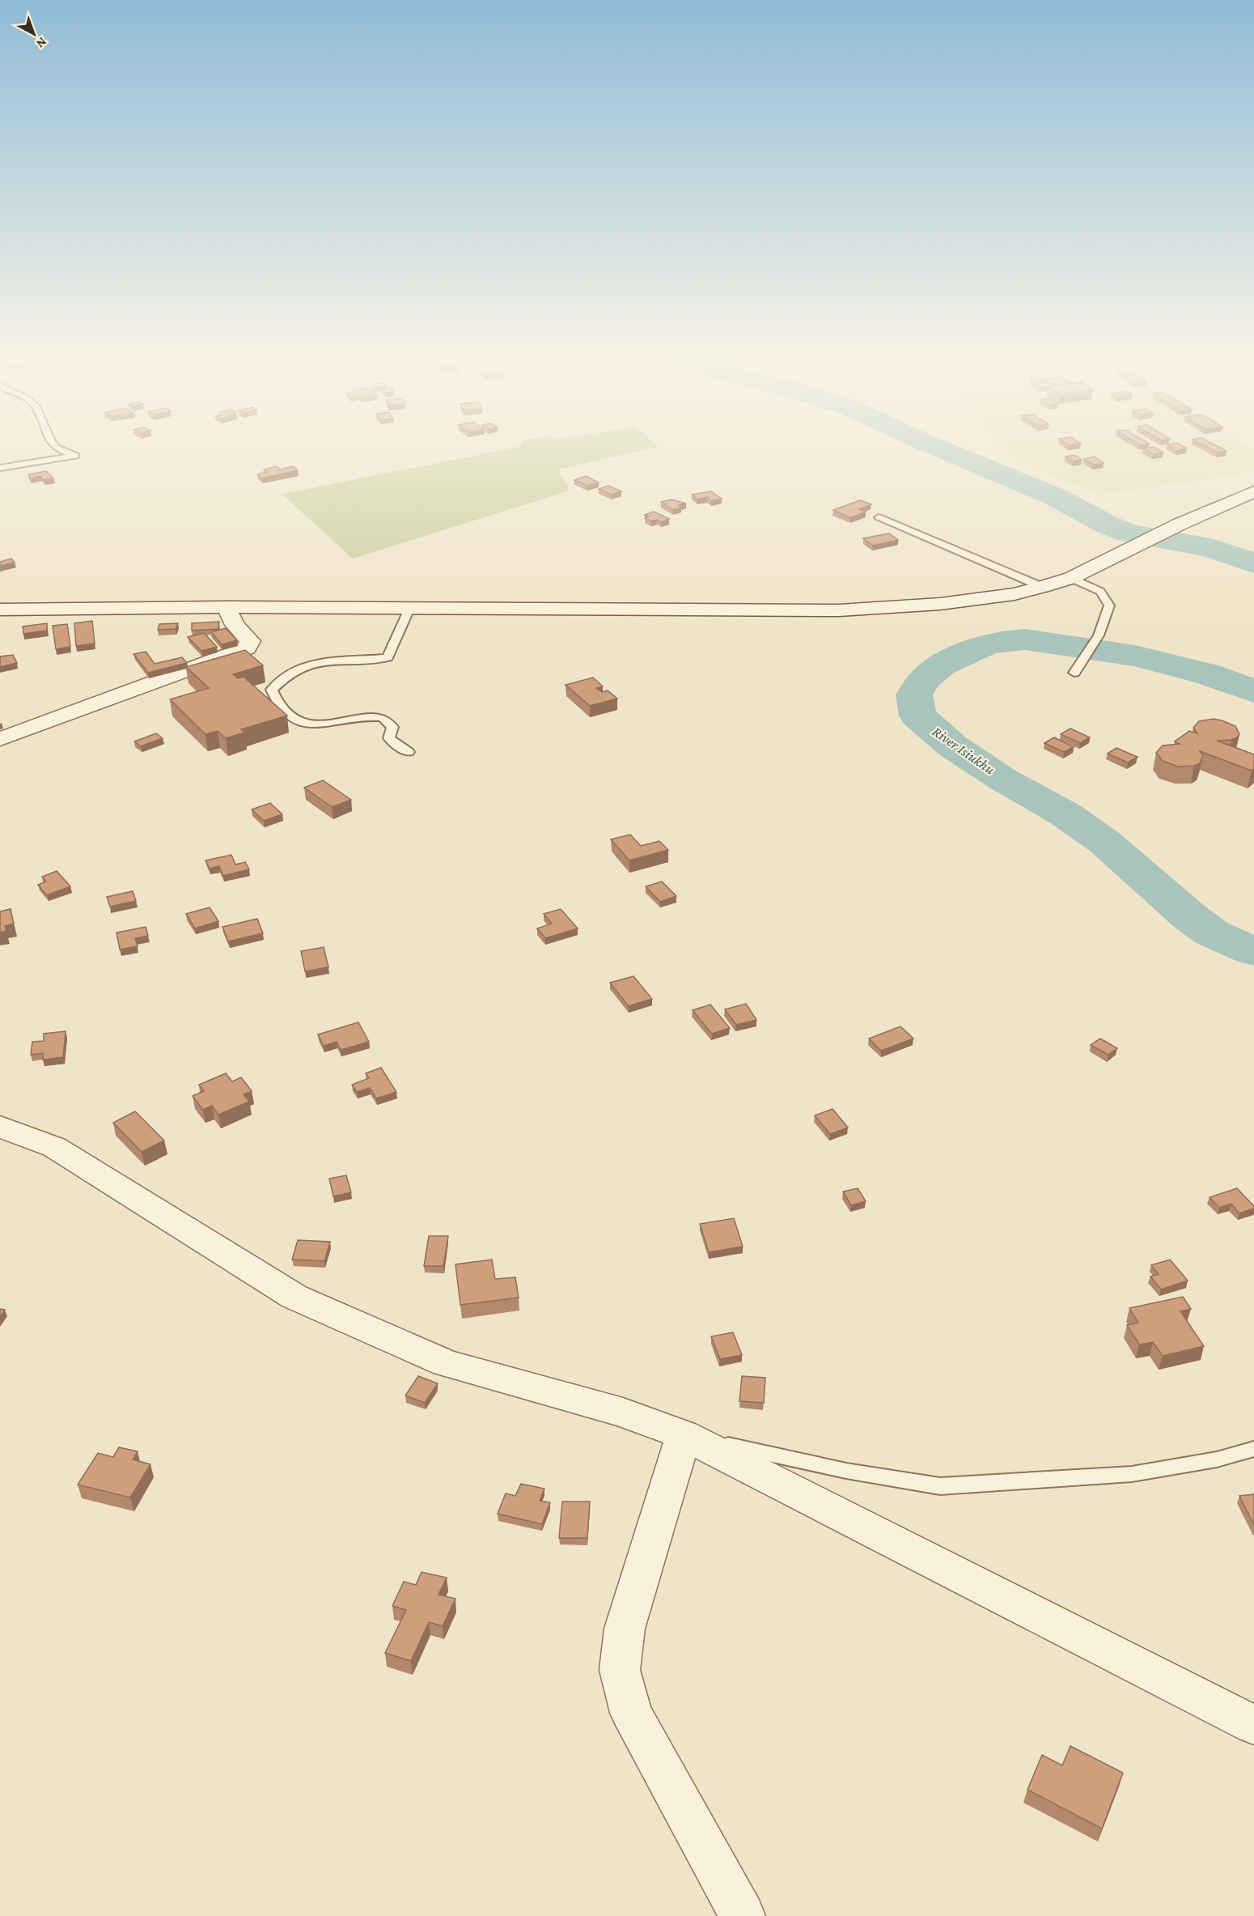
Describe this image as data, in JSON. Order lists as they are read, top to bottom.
{
  "water": ["River Isiukhu"],
  "north": "bottom right"
}
